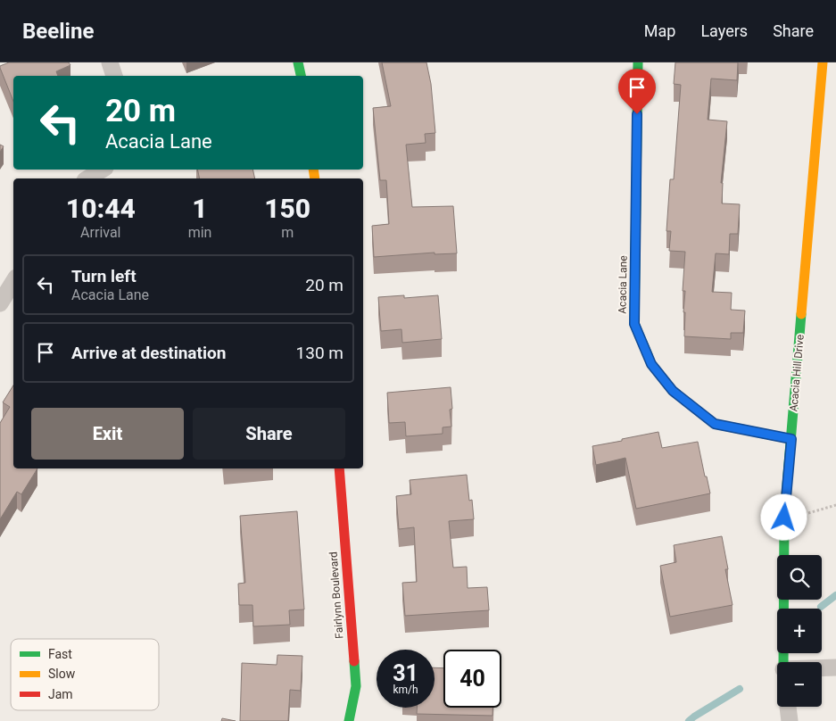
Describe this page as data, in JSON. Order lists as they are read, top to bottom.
{
  "streets": {
    "street": ["Acacia Lane", "Acacia Hill Drive", "Fairlynn Boulevard"]
  },
  "crossings": [
    ["Acacia Lane", "Acacia Hill Drive"]
  ],
  "legend": ["Fast", "Slow", "Jam"],
  "page": {
    "header": "Beeline",
    "nav": ["Map", "Layers", "Share"],
    "turn": ["20 m", "Acacia Lane"],
    "eta": [
      "10:44",
      "Arrival",
      "1",
      "min",
      "150",
      "m"
    ],
    "list": [
      {
        "name": "Turn left",
        "note": "Acacia Lane",
        "value": "20 m"
      },
      {
        "name": "Arrive at destination",
        "value": "130 m"
      }
    ],
    "buttons": ["Exit", "Share"],
    "map_buttons": ["+", "−"],
    "speed": "31 km/h",
    "limit": "40"
  }
}
